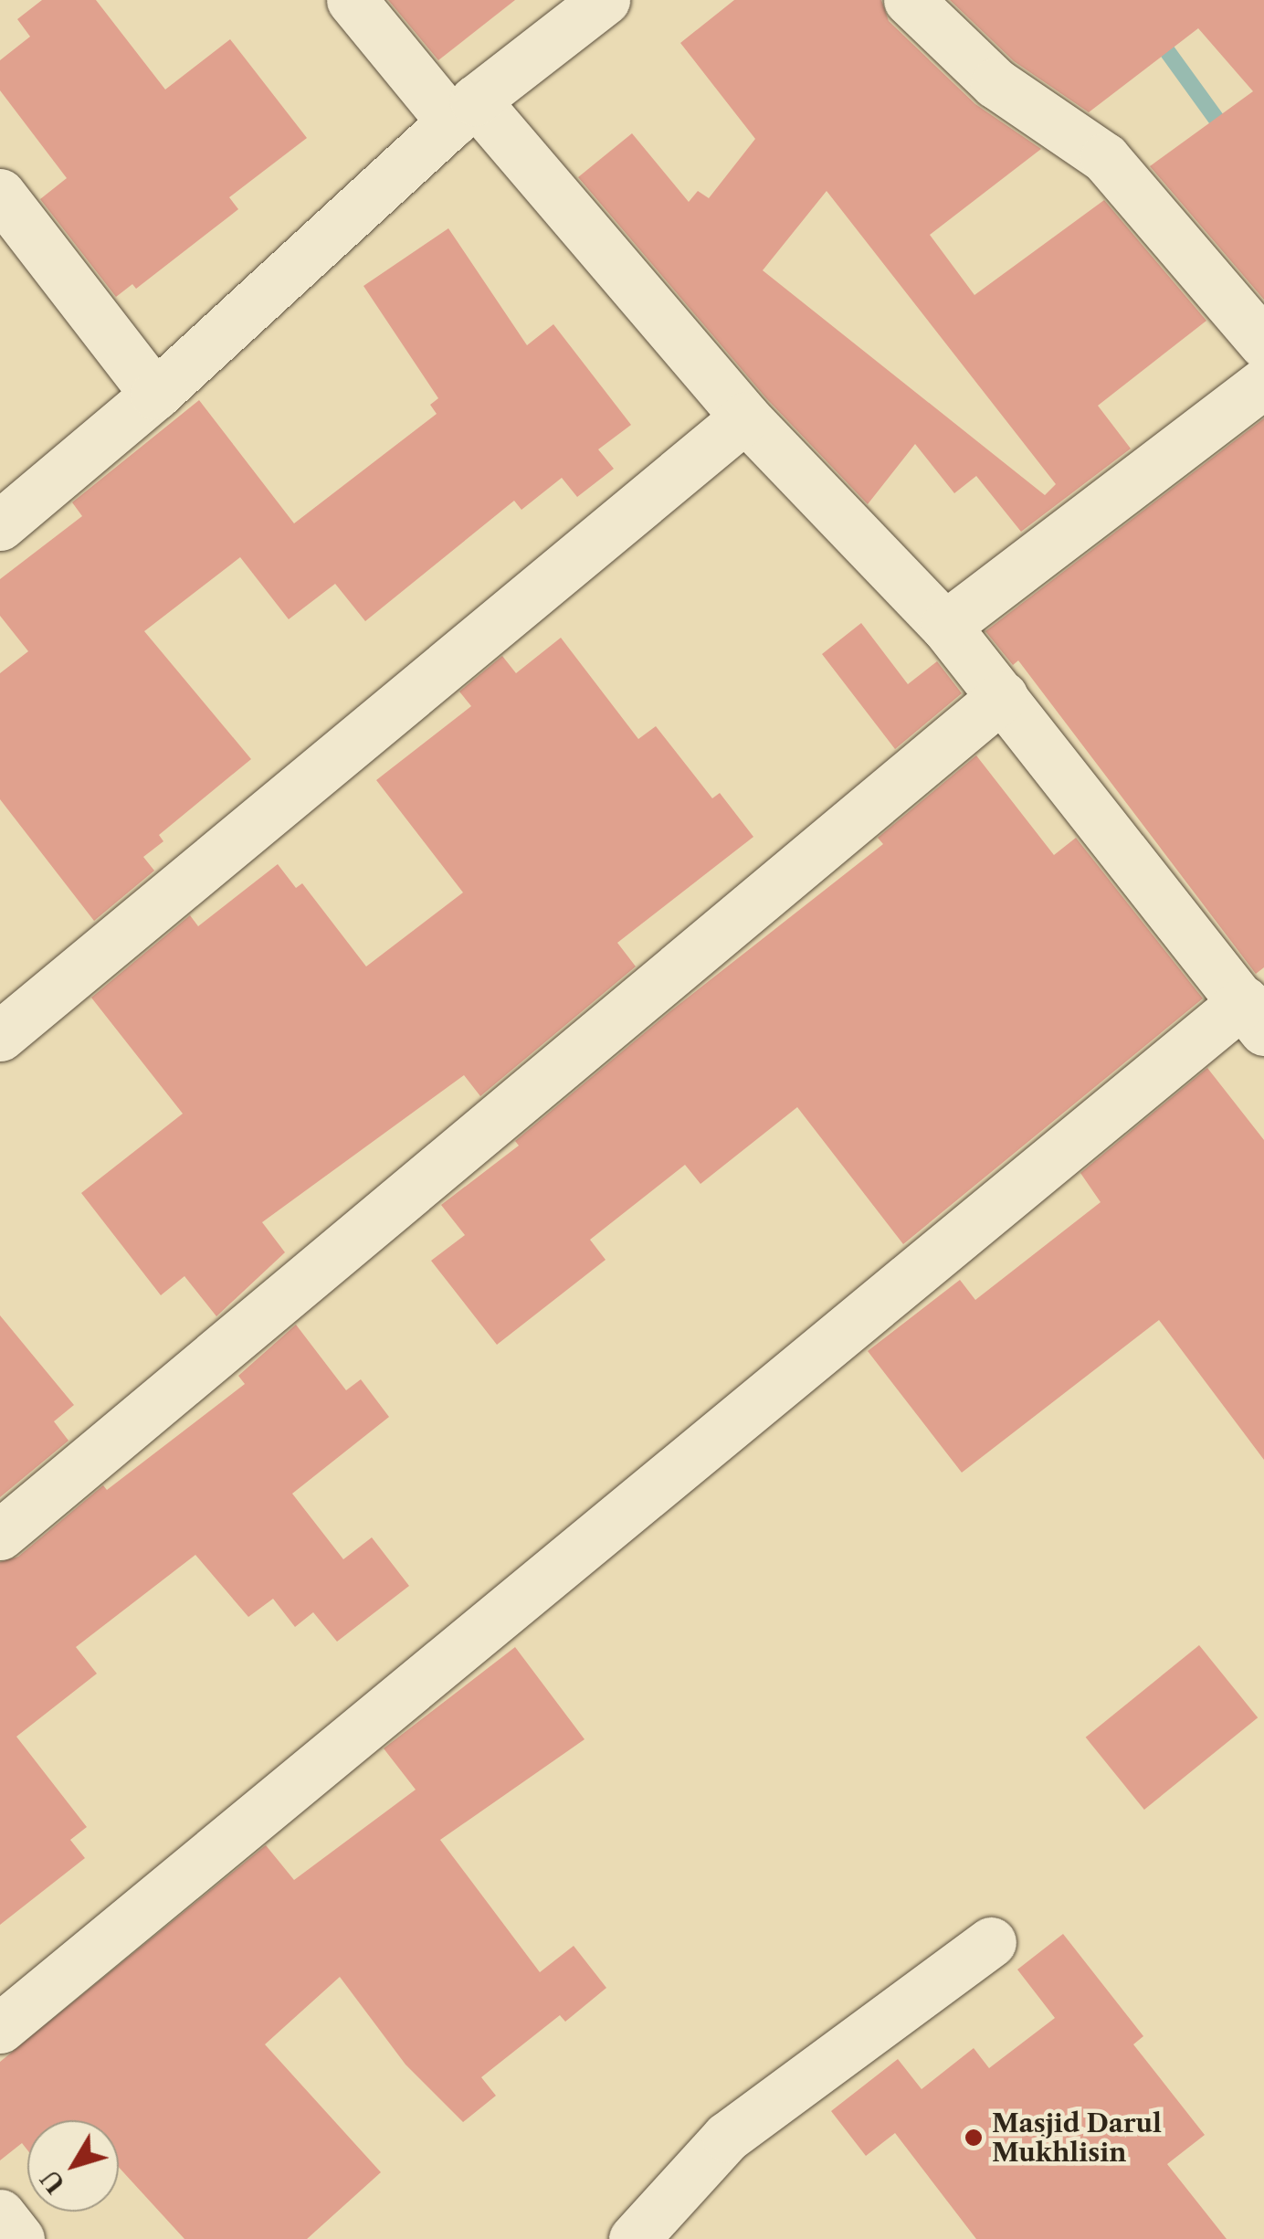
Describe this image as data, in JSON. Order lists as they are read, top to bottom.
{
  "places": ["Masjid Darul Mukhlisin"],
  "north": "bottom left"
}
